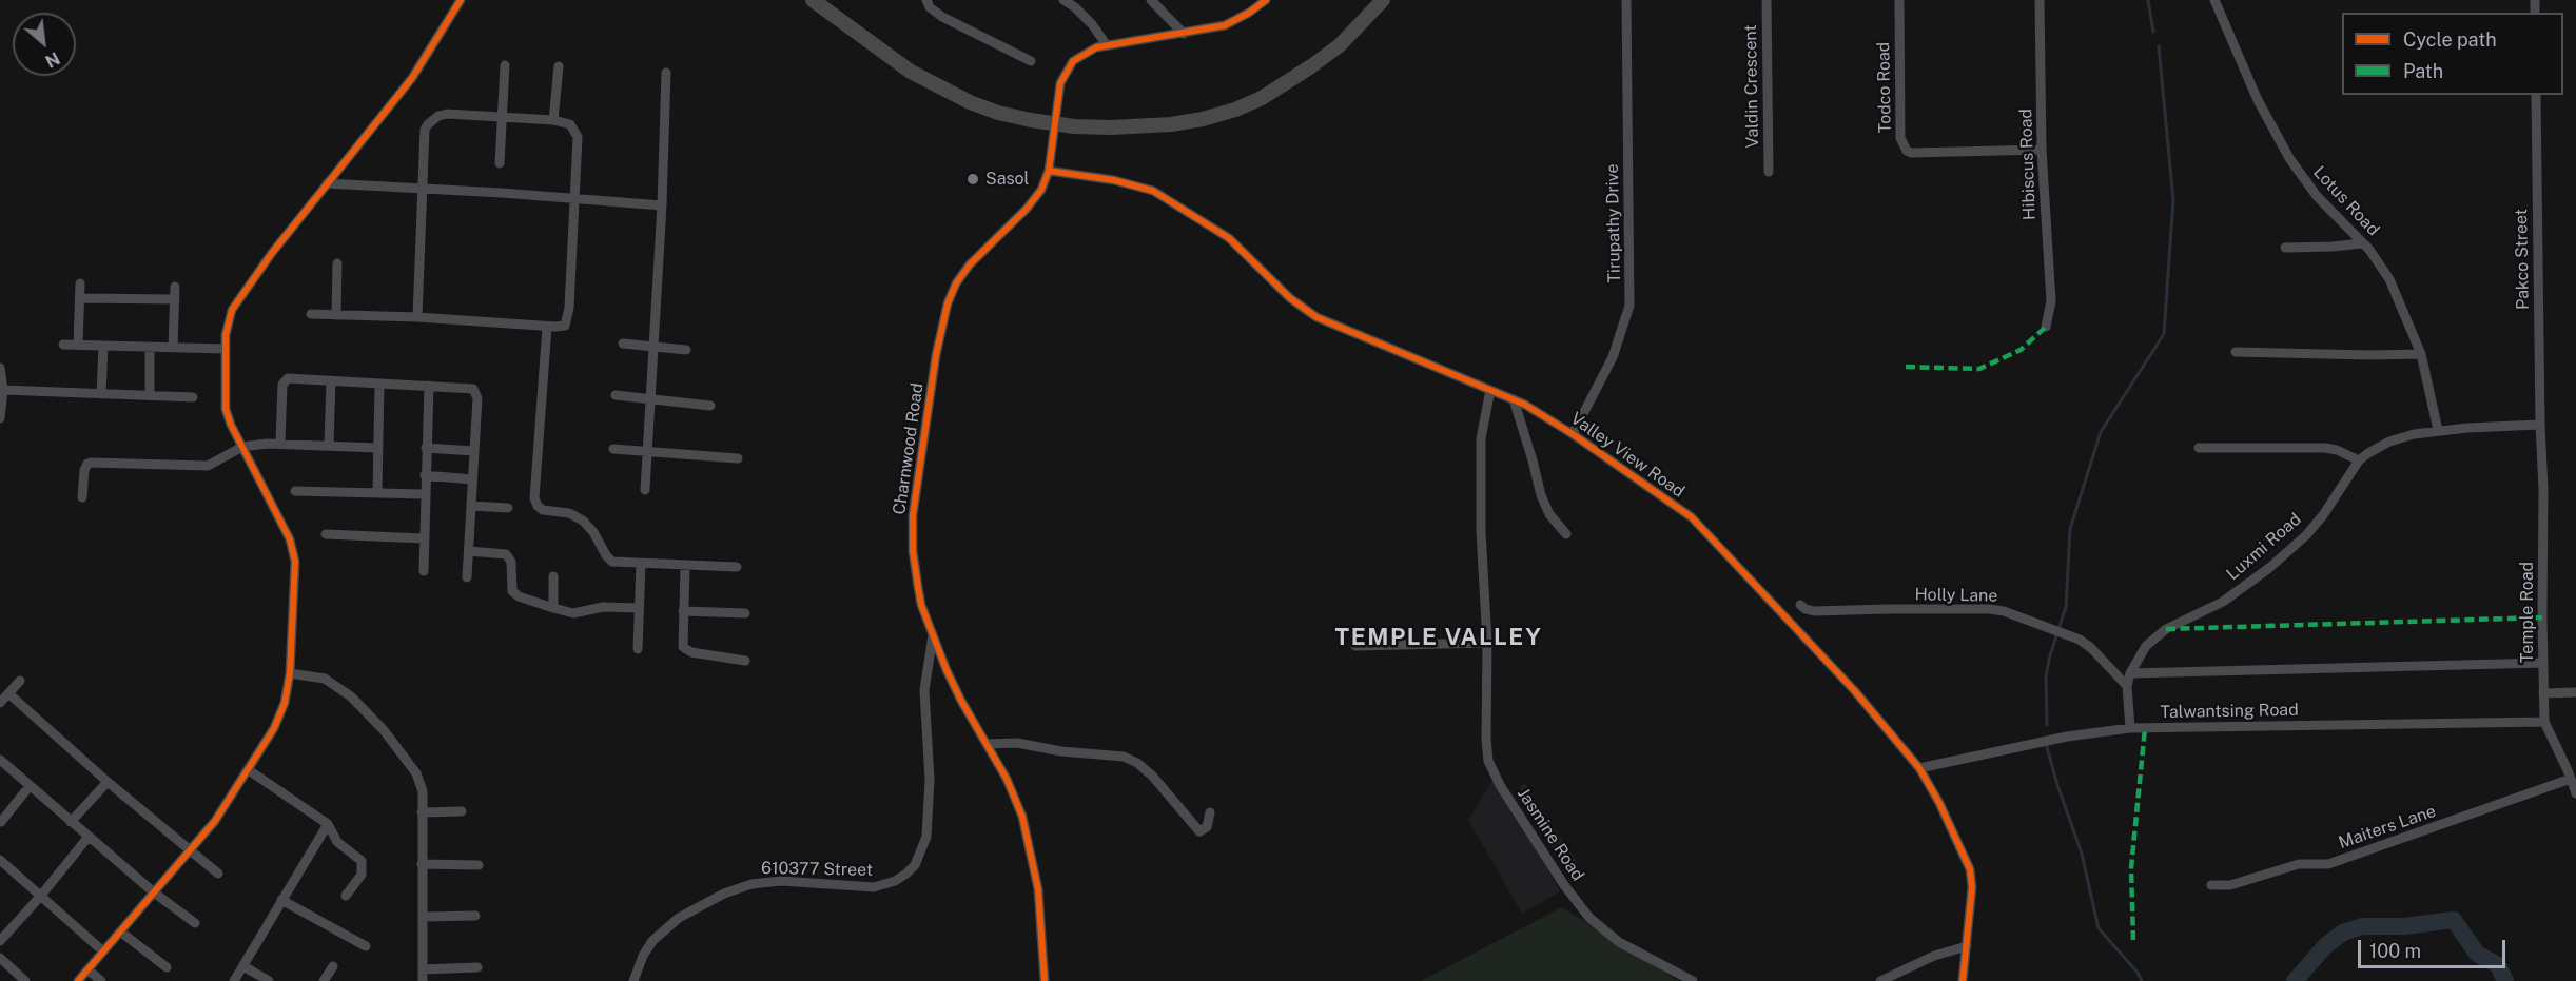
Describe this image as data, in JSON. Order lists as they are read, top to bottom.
{
  "streets": {
    "street": [
      "Valdin Crescent",
      "Todco Road",
      "Hibiscus Road",
      "Lotus Road",
      "Tirupathy Drive",
      "Pakco Street",
      "Charnwood Road",
      "Valley View Road",
      "Luxmi Road",
      "Holly Lane",
      "Temple Road",
      "Talwantsing Road",
      "Maiters Lane",
      "Jasmine Road",
      "610377 Street"
    ]
  },
  "crossings": [
    ["Todco Road", "Hibiscus Road"],
    ["Lotus Road", "Luxmi Road"],
    ["Tirupathy Drive", "Valley View Road"],
    ["Pakco Street", "Luxmi Road"],
    ["Pakco Street", "Temple Road"],
    ["Charnwood Road", "Valley View Road"],
    ["Charnwood Road", "610377 Street"],
    ["Valley View Road", "Talwantsing Road"],
    ["Valley View Road", "Jasmine Road"],
    ["Luxmi Road", "Holly Lane"],
    ["Luxmi Road", "Temple Road"],
    ["Luxmi Road", "Talwantsing Road"],
    ["Temple Road", "Talwantsing Road"],
    ["Temple Road", "Maiters Lane"]
  ],
  "districts": ["TEMPLE VALLEY"],
  "places": ["Sasol"],
  "legend": ["Cycle path", "Path"],
  "scale_bar": "100 m",
  "north": "bottom right"
}
